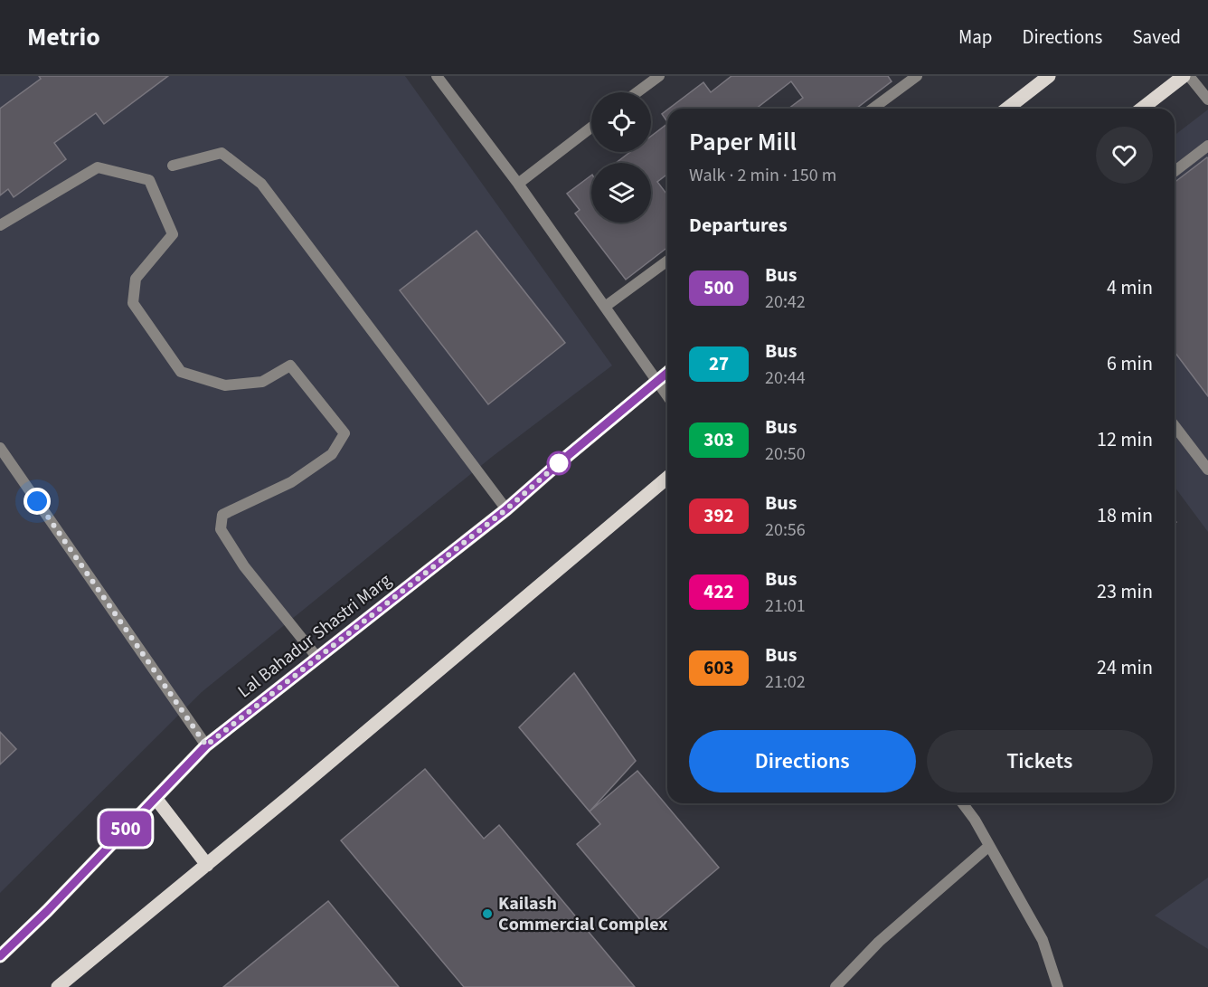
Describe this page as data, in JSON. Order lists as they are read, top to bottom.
{
  "streets": {
    "main road": ["Lal Bahadur Shastri Marg"]
  },
  "places": ["Kailash Commercial Complex"],
  "lines": ["bus line 500"],
  "page": {
    "header": "Metrio",
    "nav": ["Map", "Directions", "Saved"],
    "on_map": "500",
    "heading": [
      ["Paper Mill", "Walk · 2 min · 150 m"],
      "Departures"
    ],
    "list": [
      {
        "mark": "500",
        "name": "Bus",
        "note": "20:42",
        "value": "4 min"
      },
      {
        "mark": "27",
        "name": "Bus",
        "note": "20:44",
        "value": "6 min"
      },
      {
        "mark": "303",
        "name": "Bus",
        "note": "20:50",
        "value": "12 min"
      },
      {
        "mark": "392",
        "name": "Bus",
        "note": "20:56",
        "value": "18 min"
      },
      {
        "mark": "422",
        "name": "Bus",
        "note": "21:01",
        "value": "23 min"
      },
      {
        "mark": "603",
        "name": "Bus",
        "note": "21:02",
        "value": "24 min"
      }
    ],
    "buttons": ["Directions", "Tickets"]
  }
}
